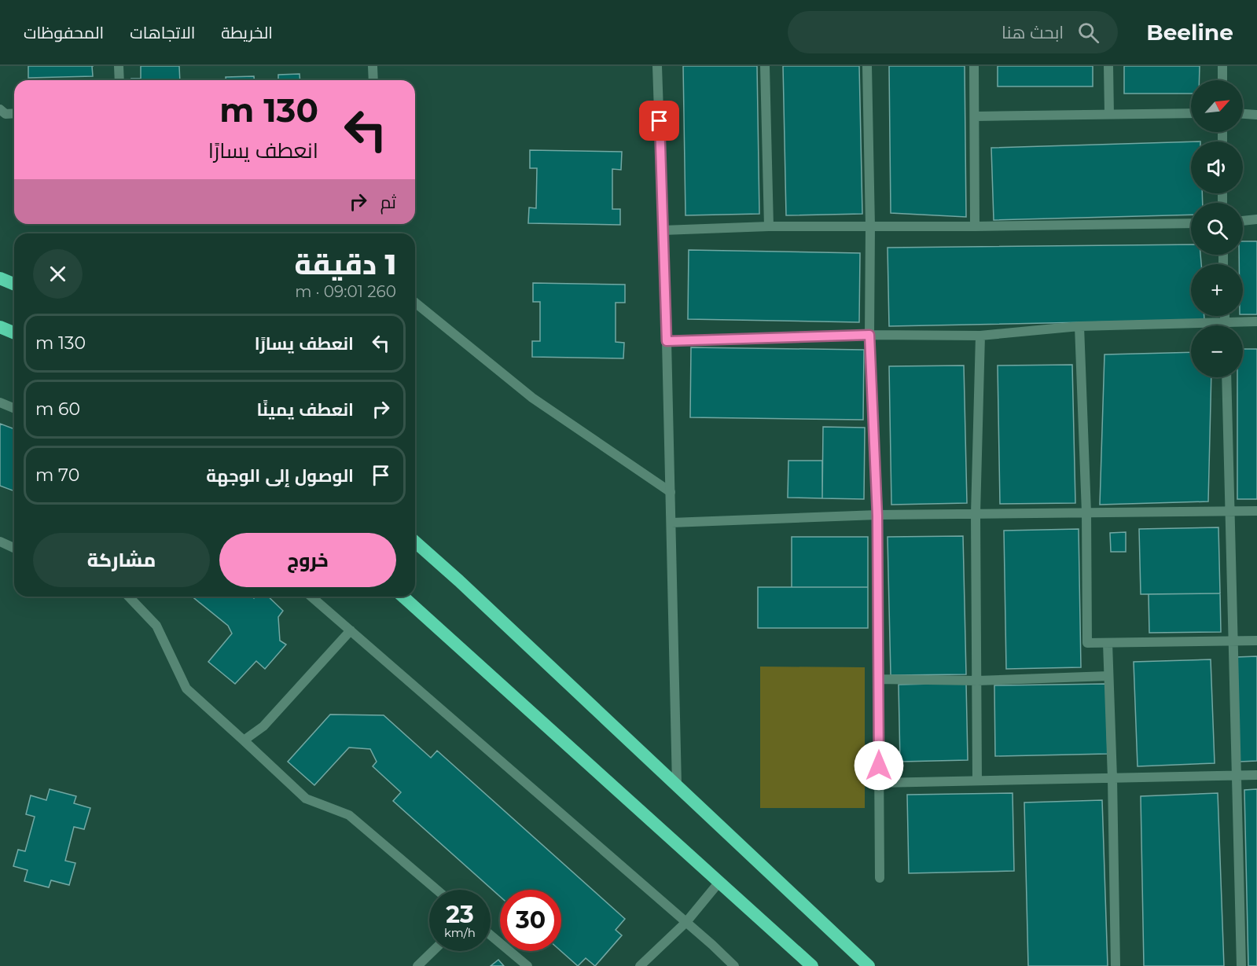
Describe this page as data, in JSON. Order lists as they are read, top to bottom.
{
  "north": "top right",
  "page": {
    "header": "Beeline",
    "search": "ابحث هنا",
    "nav": ["الخريطة", "الاتجاهات", "المحفوظات"],
    "map_buttons": ["+", "−"],
    "turn": ["130 m", "انعطف يسارًا"],
    "then": "ثم",
    "heading": ["1 دقيقة", "260 m · 09:01"],
    "list": [
      {
        "name": "انعطف يسارًا",
        "value": "130 m"
      },
      {
        "name": "انعطف يمينًا",
        "value": "60 m"
      },
      {
        "name": "الوصول إلى الوجهة",
        "value": "70 m"
      }
    ],
    "buttons": ["خروج", "مشاركة"],
    "speed": "23 km/h",
    "limit": "30"
  }
}
